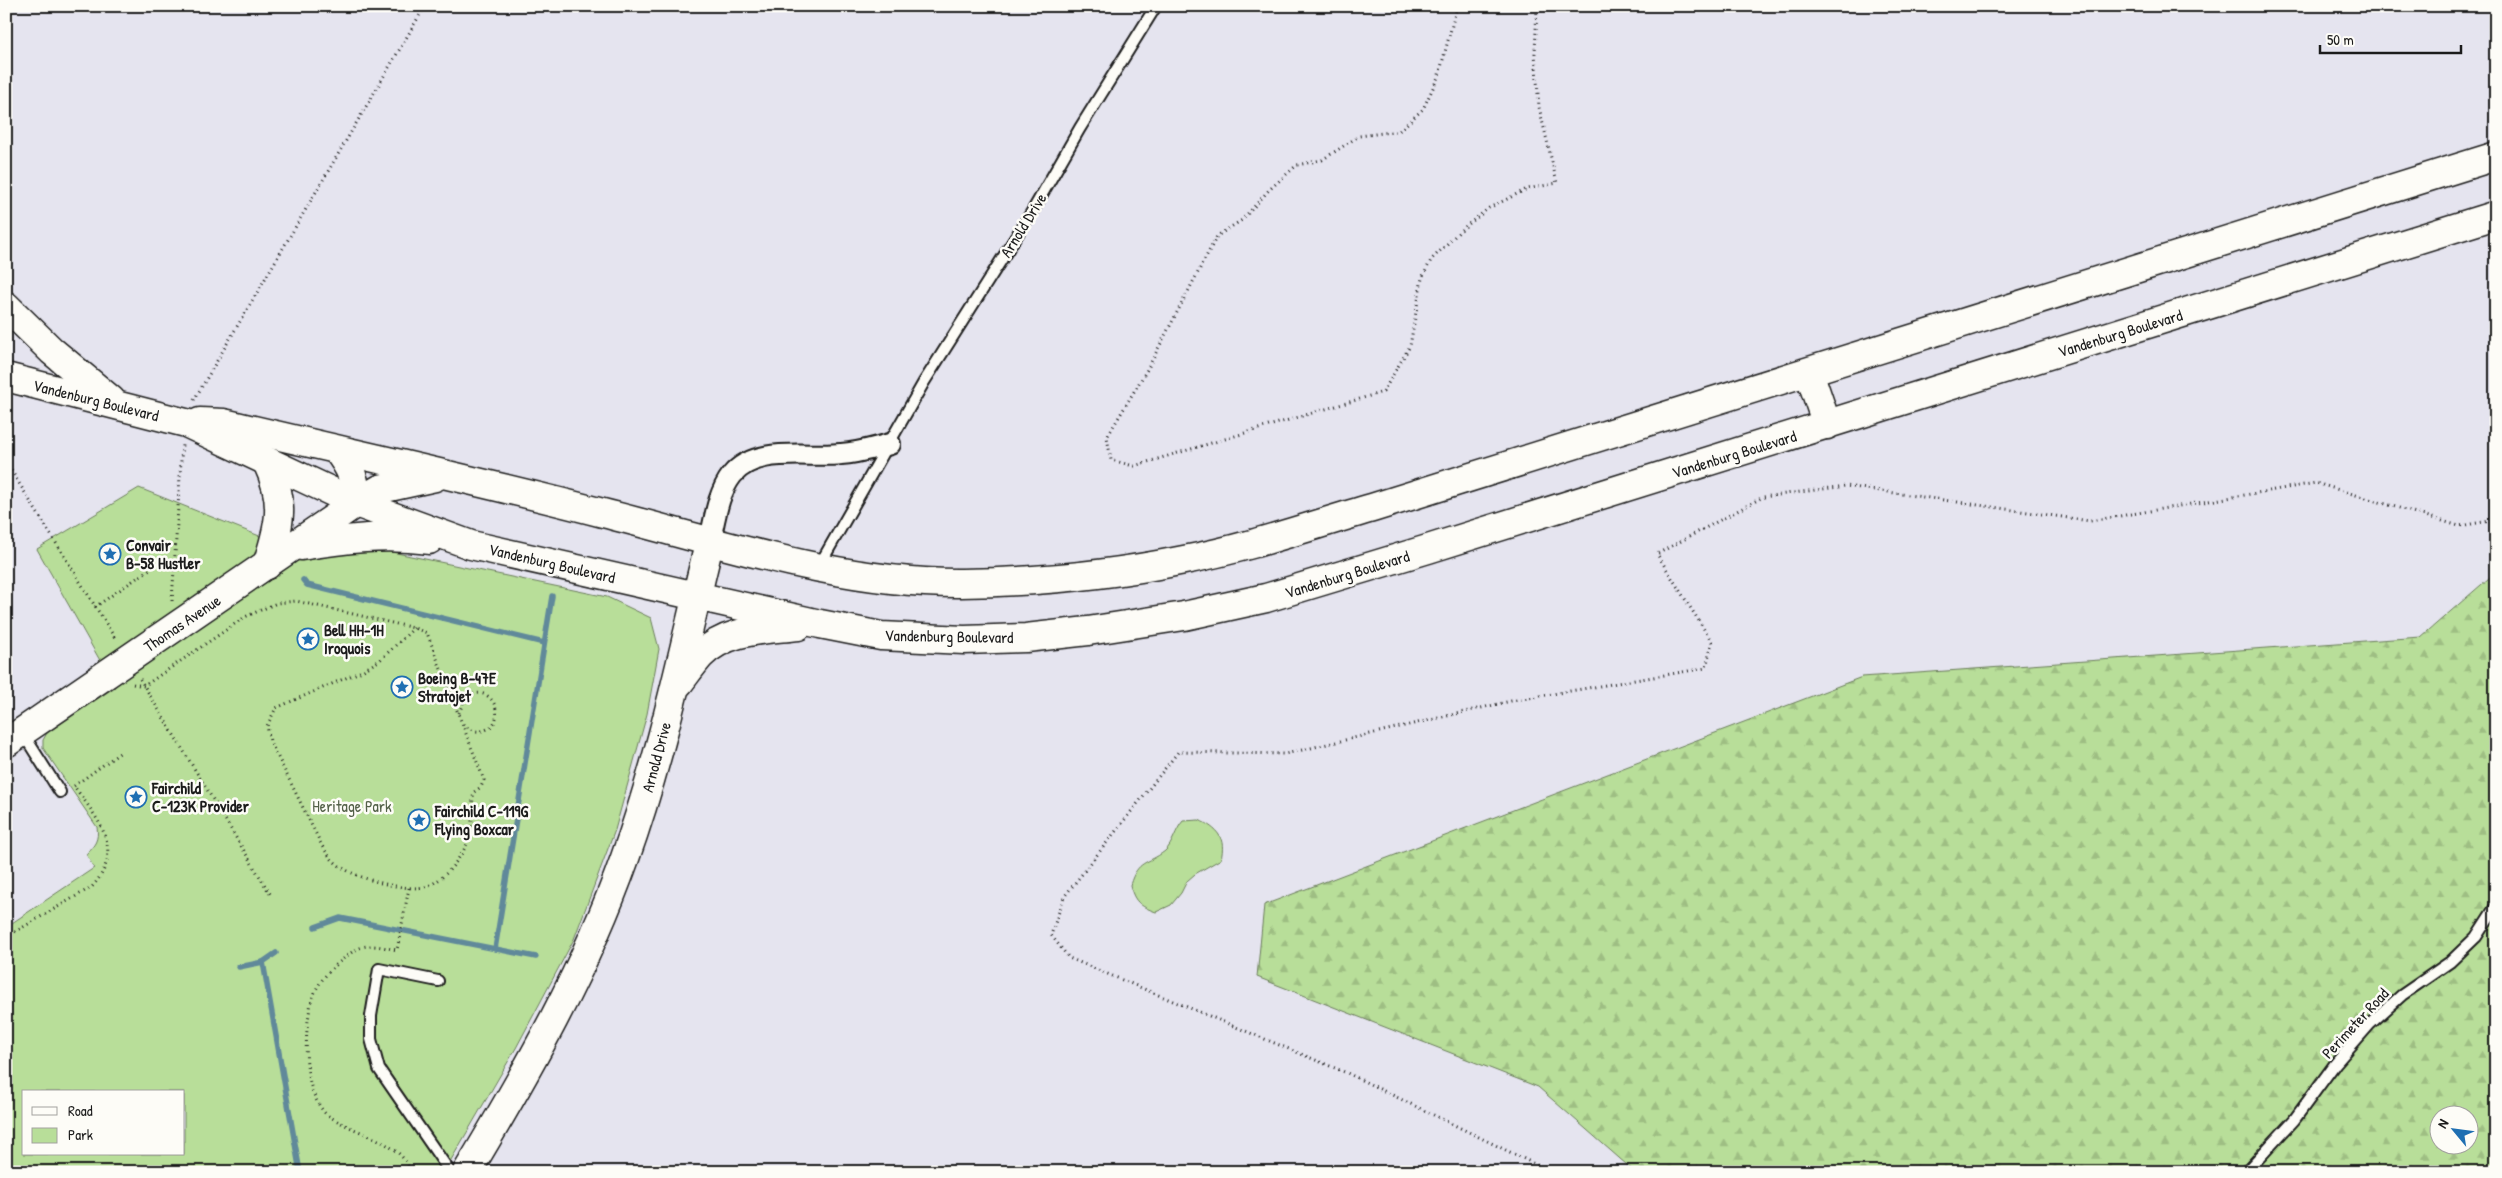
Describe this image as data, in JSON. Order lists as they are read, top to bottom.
{
  "streets": {
    "main road": ["Arnold Drive", "Vandenburg Boulevard", "Thomas Avenue"],
    "lane": ["Perimeter Road"]
  },
  "crossings": [
    ["Arnold Drive", "Vandenburg Boulevard"],
    ["Vandenburg Boulevard", "Thomas Avenue"]
  ],
  "parks": ["Heritage Park"],
  "places": {
    "place": [
      "Convair B-58 Hustler",
      "Bell HH-1H Iroquois",
      "Boeing B-47E Stratojet",
      "Fairchild C-123K Provider",
      "Fairchild C-119G Flying Boxcar"
    ]
  },
  "legend": ["Road", "Park"],
  "scale_bar": "50 m",
  "north": "top left"
}
